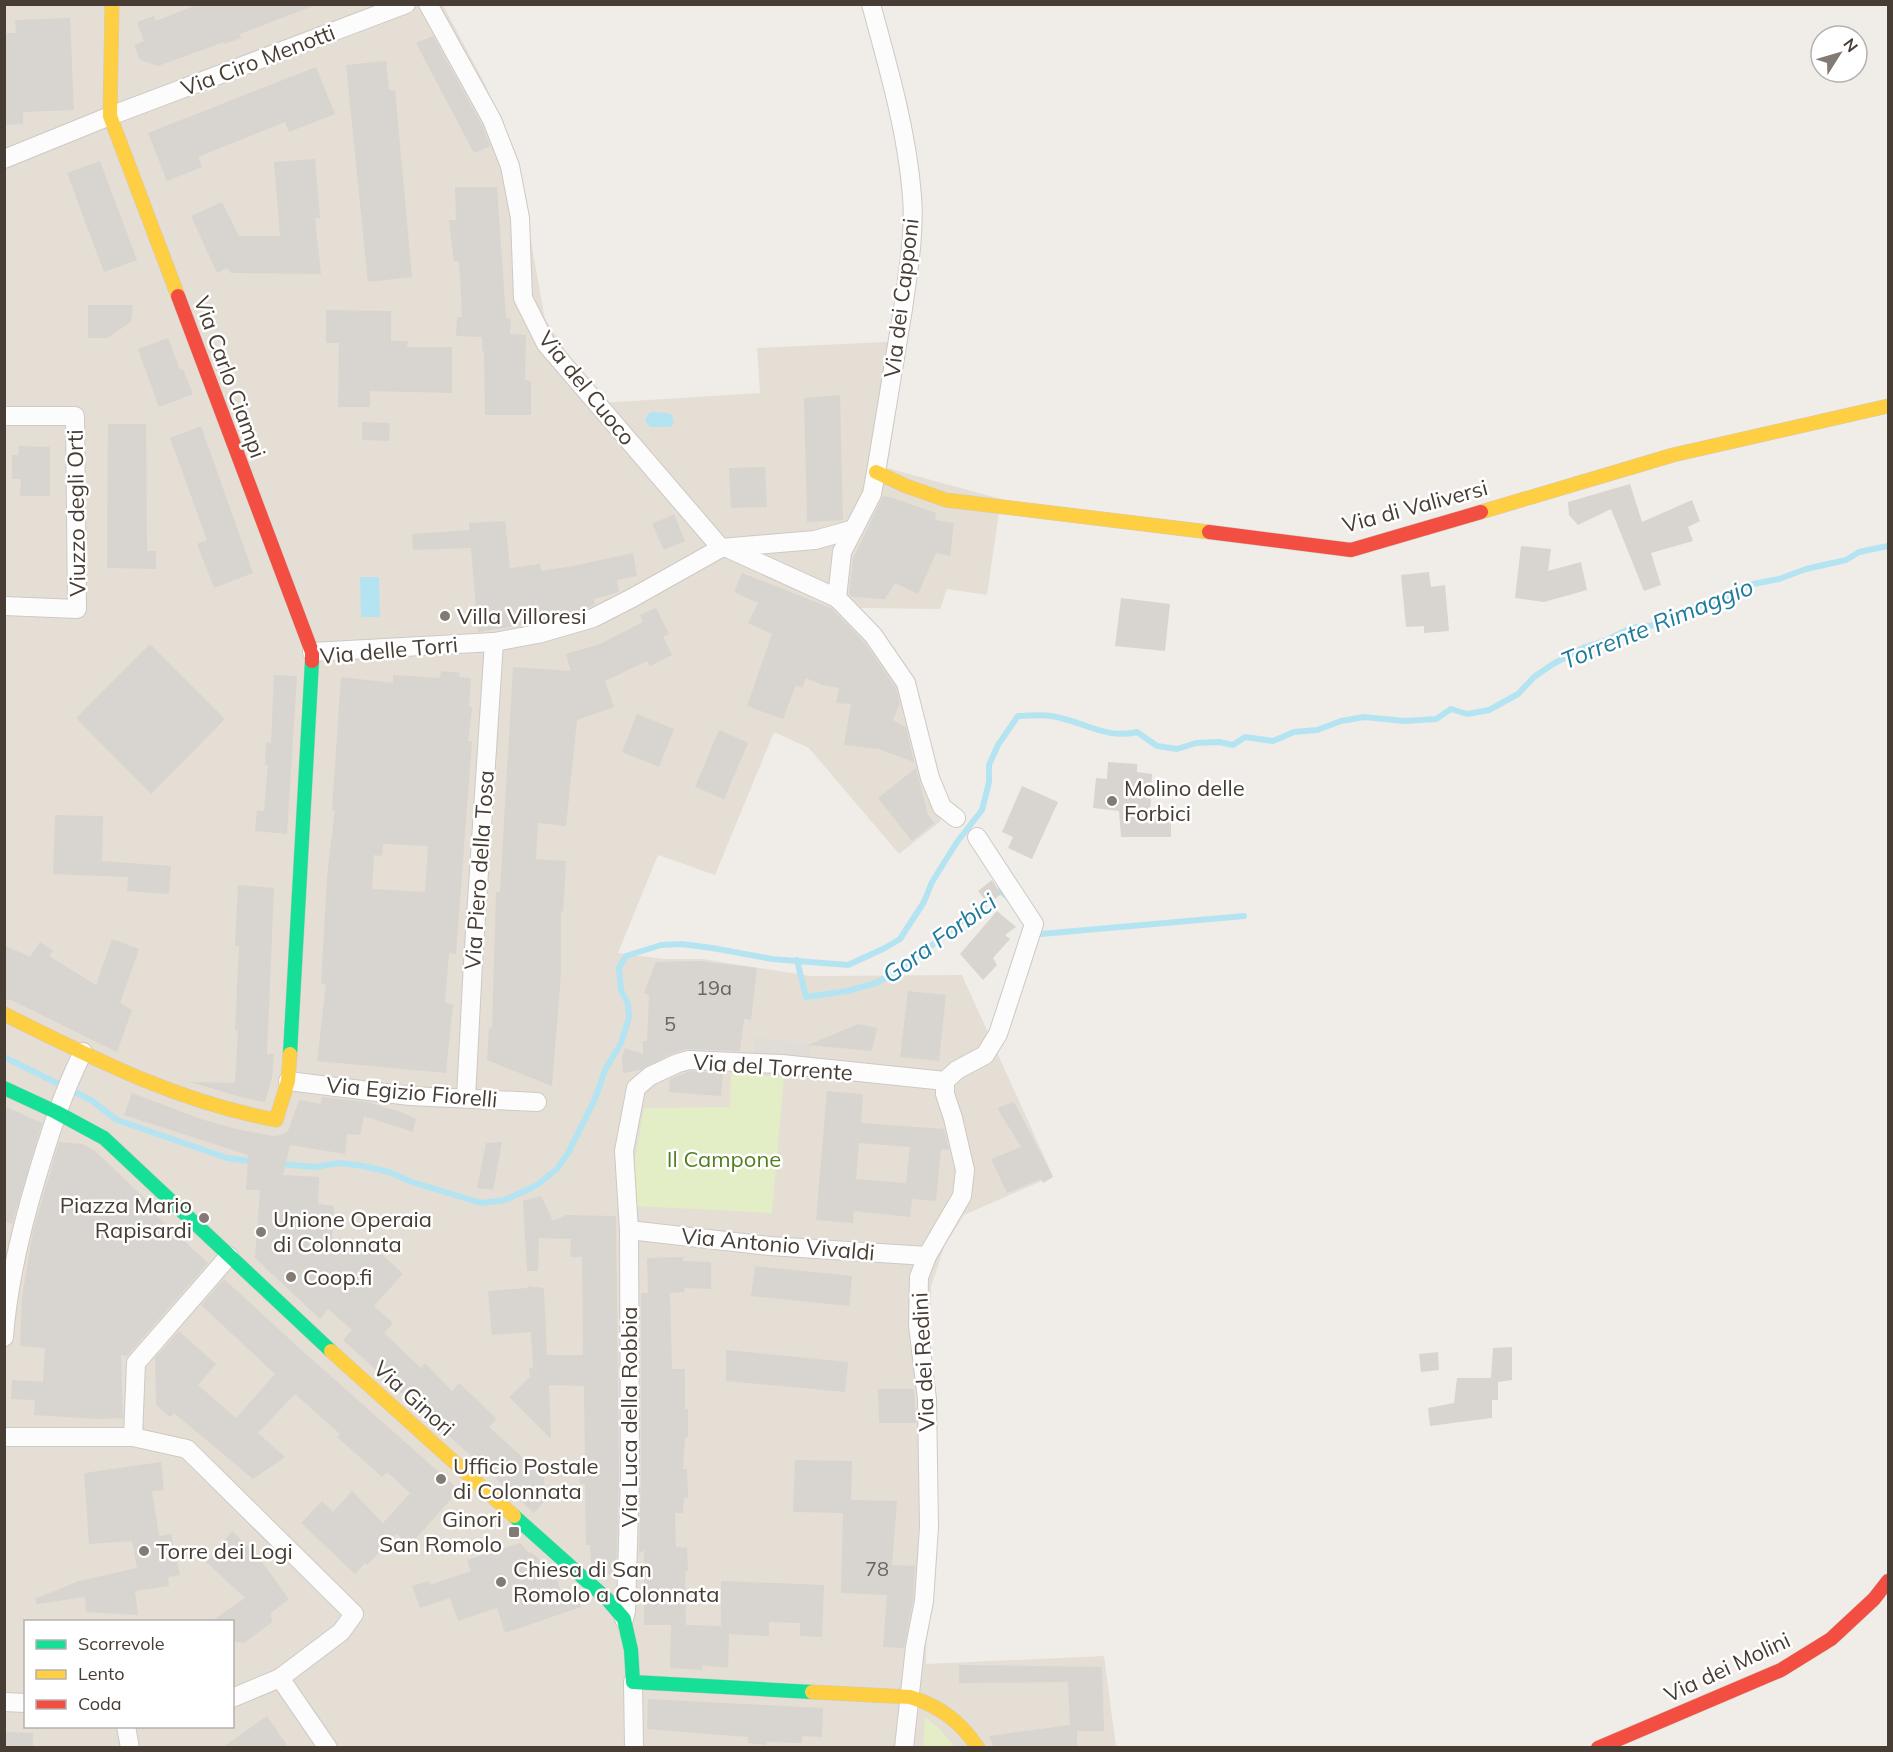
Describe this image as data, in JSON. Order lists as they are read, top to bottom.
{
  "streets": {
    "street": [
      "Via Ciro Menotti",
      "Via dei Capponi",
      "Via Carlo Ciampi",
      "Via del Cuoco",
      "Via di Valiversi",
      "Viuzzo degli Orti",
      "Via delle Torri",
      "Via Piero della Tosa",
      "Via del Torrente",
      "Via Egizio Fiorelli",
      "Via Antonio Vivaldi",
      "Via dei Redini",
      "Via Ginori",
      "Via Luca della Robbia",
      "Via dei Molini"
    ]
  },
  "crossings": [
    ["Via Ciro Menotti", "Via Carlo Ciampi"],
    ["Via dei Capponi", "Via di Valiversi"],
    ["Via dei Capponi", "Via delle Torri"],
    ["Via Carlo Ciampi", "Via delle Torri"],
    ["Via del Cuoco", "Via delle Torri"],
    ["Via delle Torri", "Via Piero della Tosa"],
    ["Via delle Torri", "Via Egizio Fiorelli"],
    ["Via Piero della Tosa", "Via Egizio Fiorelli"],
    ["Via del Torrente", "Via dei Redini"],
    ["Via del Torrente", "Via Luca della Robbia"],
    ["Via Antonio Vivaldi", "Via dei Redini"],
    ["Via Antonio Vivaldi", "Via Luca della Robbia"],
    ["Via Ginori", "Via Luca della Robbia"]
  ],
  "water": ["Torrente Rimaggio", "Gora Forbici"],
  "parks": ["Il Campone"],
  "places": {
    "other": [
      "Villa Villoresi",
      "Molino delle Forbici",
      "Piazza Mario Rapisardi",
      "Unione Operaia di Colonnata",
      "Coop.fi",
      "Ufficio Postale di Colonnata",
      "Torre dei Logi",
      "Chiesa di San Romolo a Colonnata"
    ],
    "transit": ["Ginori San Romolo"]
  },
  "house_numbers": ["19a", "5", "78"],
  "legend": ["Scorrevole", "Lento", "Coda"],
  "north": "top right"
}
